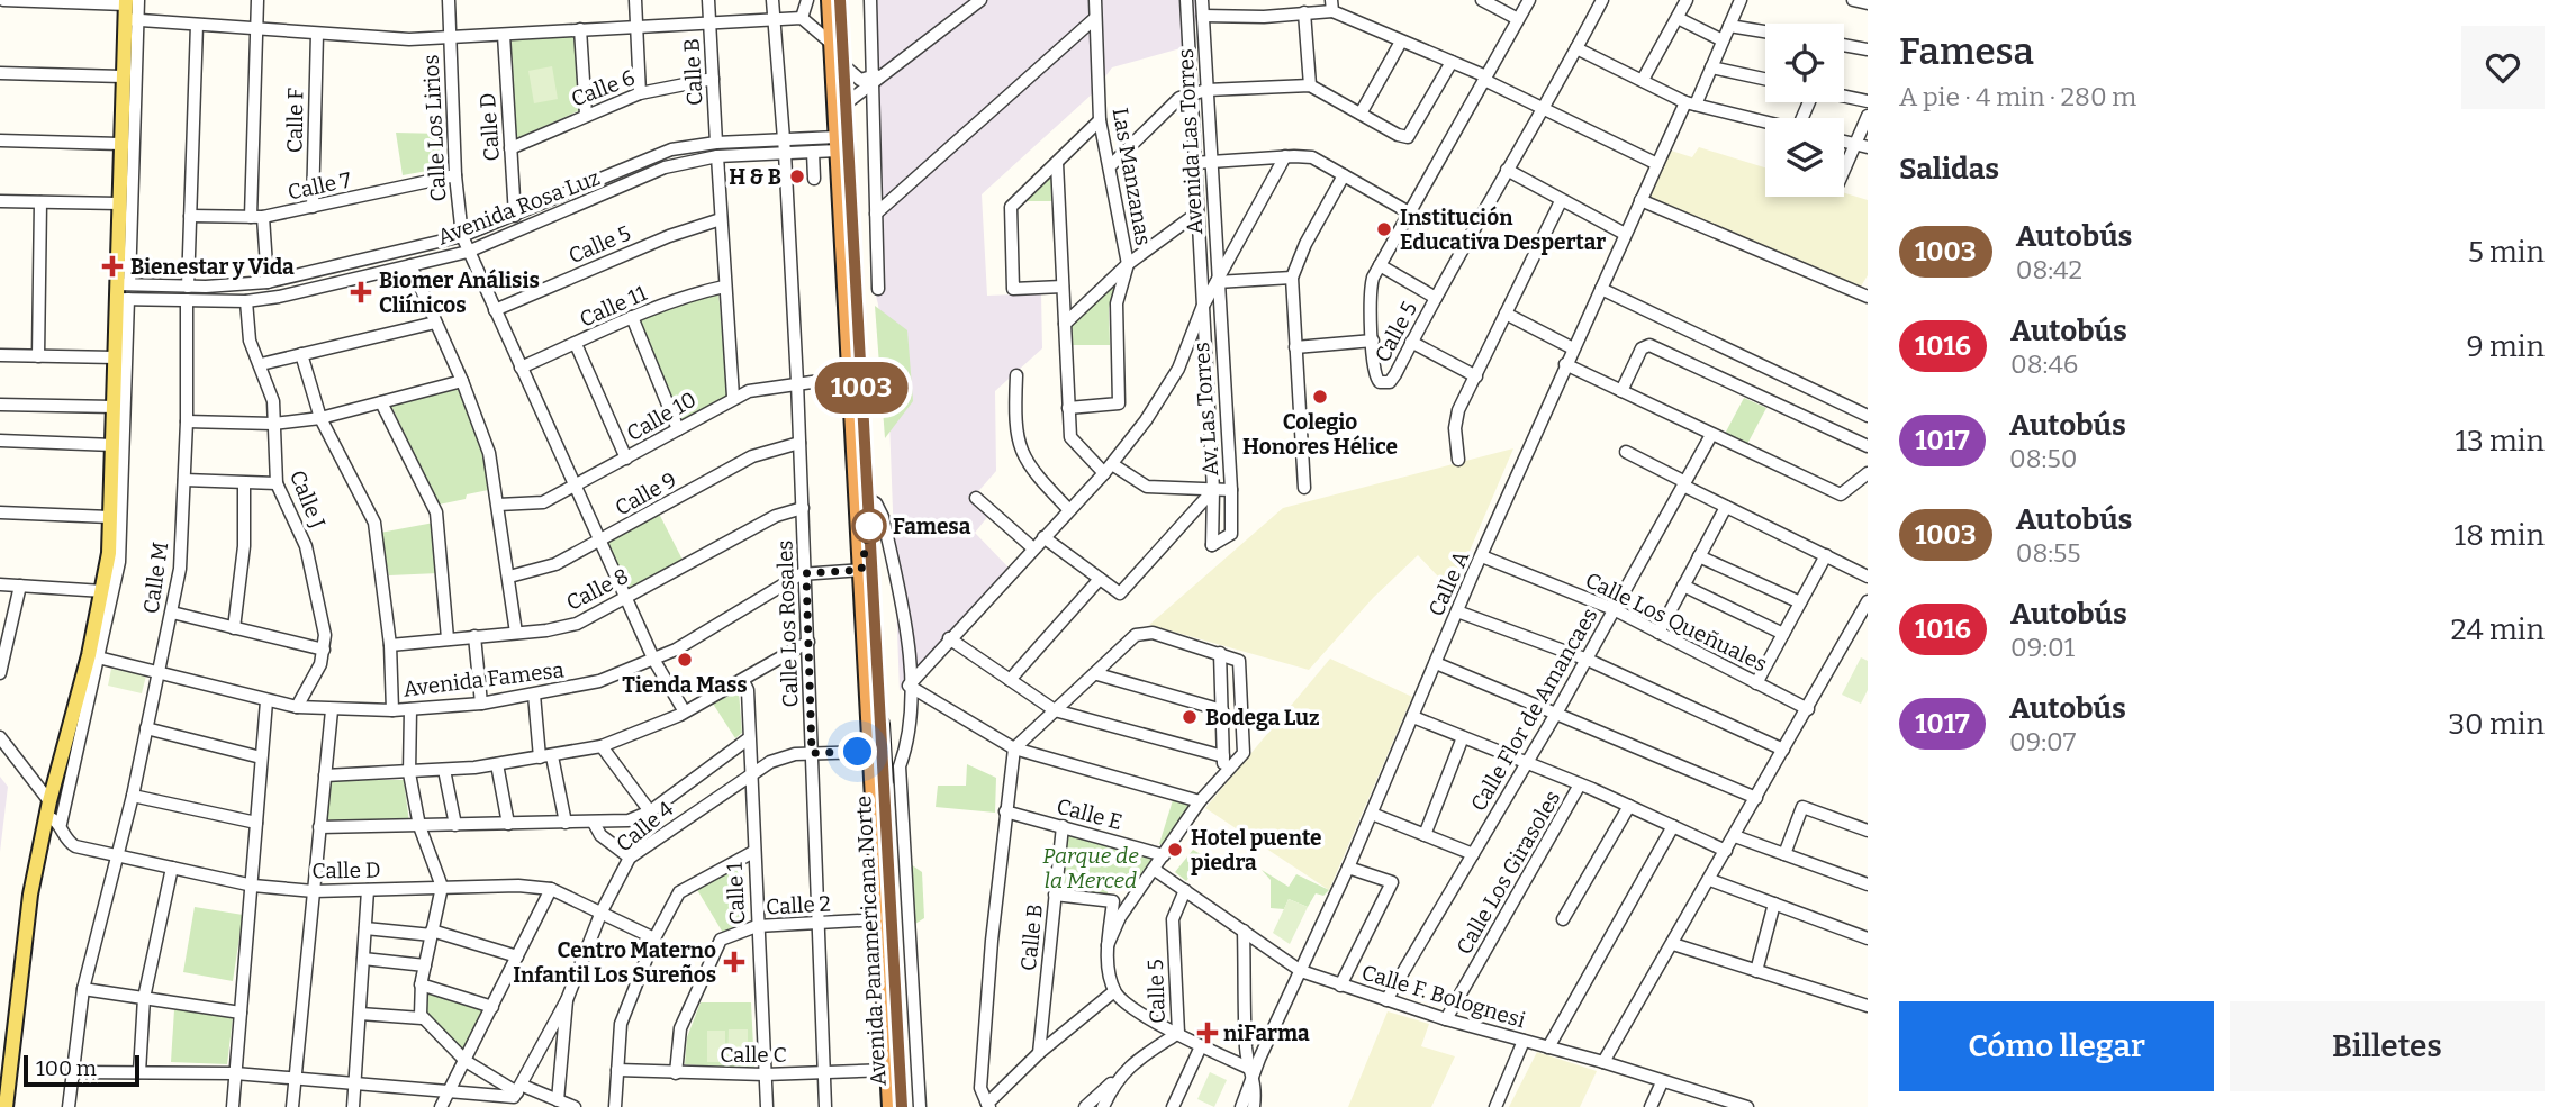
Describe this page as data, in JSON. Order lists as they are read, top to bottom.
{
  "streets": {
    "highway": ["Avenida Panamericana Norte"],
    "street": [
      "Calle B",
      "Calle 6",
      "Calle F",
      "Calle D",
      "Calle Los Lirios",
      "Avenida Las Torres",
      "Las Manzanas",
      "Calle 7",
      "Avenida Rosa Luz",
      "Calle 5",
      "Calle 11",
      "Av. Las Torres",
      "Calle 10",
      "Calle 9",
      "Calle J",
      "Calle M",
      "Calle A",
      "Calle 8",
      "Calle Los Queñuales",
      "Calle Los Rosales",
      "Avenida Famesa",
      "Calle Flor de Amancaes",
      "Calle E",
      "Calle 4",
      "Calle Los Girasoles",
      "Calle 1",
      "Calle 2",
      "Calle F. Bolognesi",
      "Calle C"
    ]
  },
  "crossings": [
    ["Calle B", "Calle 6"],
    ["Calle B", "Avenida Rosa Luz"],
    ["Calle B", "Calle E"],
    ["Calle 6", "Calle D"],
    ["Calle F", "Calle 7"],
    ["Calle D", "Avenida Rosa Luz"],
    ["Calle D", "Calle M"],
    ["Calle D", "Calle 4"],
    ["Calle Los Lirios", "Calle 7"],
    ["Calle Los Lirios", "Avenida Rosa Luz"],
    ["Avenida Las Torres", "Av. Las Torres"],
    ["Avenida Rosa Luz", "Calle J"],
    ["Avenida Rosa Luz", "Calle M"],
    ["Avenida Rosa Luz", "Calle Los Rosales"],
    ["Avenida Rosa Luz", "Avenida Panamericana Norte"],
    ["Calle 5", "Calle F. Bolognesi"],
    ["Calle 10", "Calle Los Rosales"],
    ["Calle 10", "Avenida Panamericana Norte"],
    ["Calle 9", "Calle Los Rosales"],
    ["Calle M", "Avenida Famesa"],
    ["Calle A", "Calle Los Queñuales"],
    ["Calle A", "Calle F. Bolognesi"],
    ["Calle 8", "Calle Los Rosales"],
    ["Calle Los Queñuales", "Calle Flor de Amancaes"],
    ["Calle Los Rosales", "Avenida Famesa"],
    ["Calle Los Rosales", "Calle 4"],
    ["Calle Los Rosales", "Calle 2"],
    ["Calle Los Rosales", "Calle C"],
    ["Avenida Famesa", "Avenida Panamericana Norte"],
    ["Calle Flor de Amancaes", "Calle F. Bolognesi"],
    ["Calle 4", "Calle 1"],
    ["Calle 4", "Avenida Panamericana Norte"],
    ["Calle Los Girasoles", "Calle F. Bolognesi"],
    ["Calle 1", "Calle 2"],
    ["Calle 1", "Calle C"],
    ["Calle 2", "Avenida Panamericana Norte"],
    ["Calle 2", "Calle C"],
    ["Avenida Panamericana Norte", "Calle C"]
  ],
  "parks": ["Parque de la Merced"],
  "places": {
    "other": [
      "H & B",
      "Institución Educativa Despertar",
      "Colegio Honores Hélice",
      "Famesa",
      "Tienda Mass",
      "Bodega Luz",
      "Hotel puente piedra"
    ],
    "health": [
      "Bienestar y Vida",
      "Biomer Análisis Cliínicos",
      "Centro Materno Infantil Los Sureños",
      "niFarma"
    ]
  },
  "lines": ["bus line 1003"],
  "scale_bar": "100 m",
  "page": {
    "on_map": "1003",
    "heading": [
      ["Famesa", "A pie · 4 min · 280 m"],
      "Salidas"
    ],
    "list": [
      {
        "mark": "1003",
        "name": "Autobús",
        "note": "08:42",
        "value": "5 min"
      },
      {
        "mark": "1016",
        "name": "Autobús",
        "note": "08:46",
        "value": "9 min"
      },
      {
        "mark": "1017",
        "name": "Autobús",
        "note": "08:50",
        "value": "13 min"
      },
      {
        "mark": "1003",
        "name": "Autobús",
        "note": "08:55",
        "value": "18 min"
      },
      {
        "mark": "1016",
        "name": "Autobús",
        "note": "09:01",
        "value": "24 min"
      },
      {
        "mark": "1017",
        "name": "Autobús",
        "note": "09:07",
        "value": "30 min"
      }
    ],
    "buttons": ["Cómo llegar", "Billetes"],
    "scale": "100 m"
  }
}
